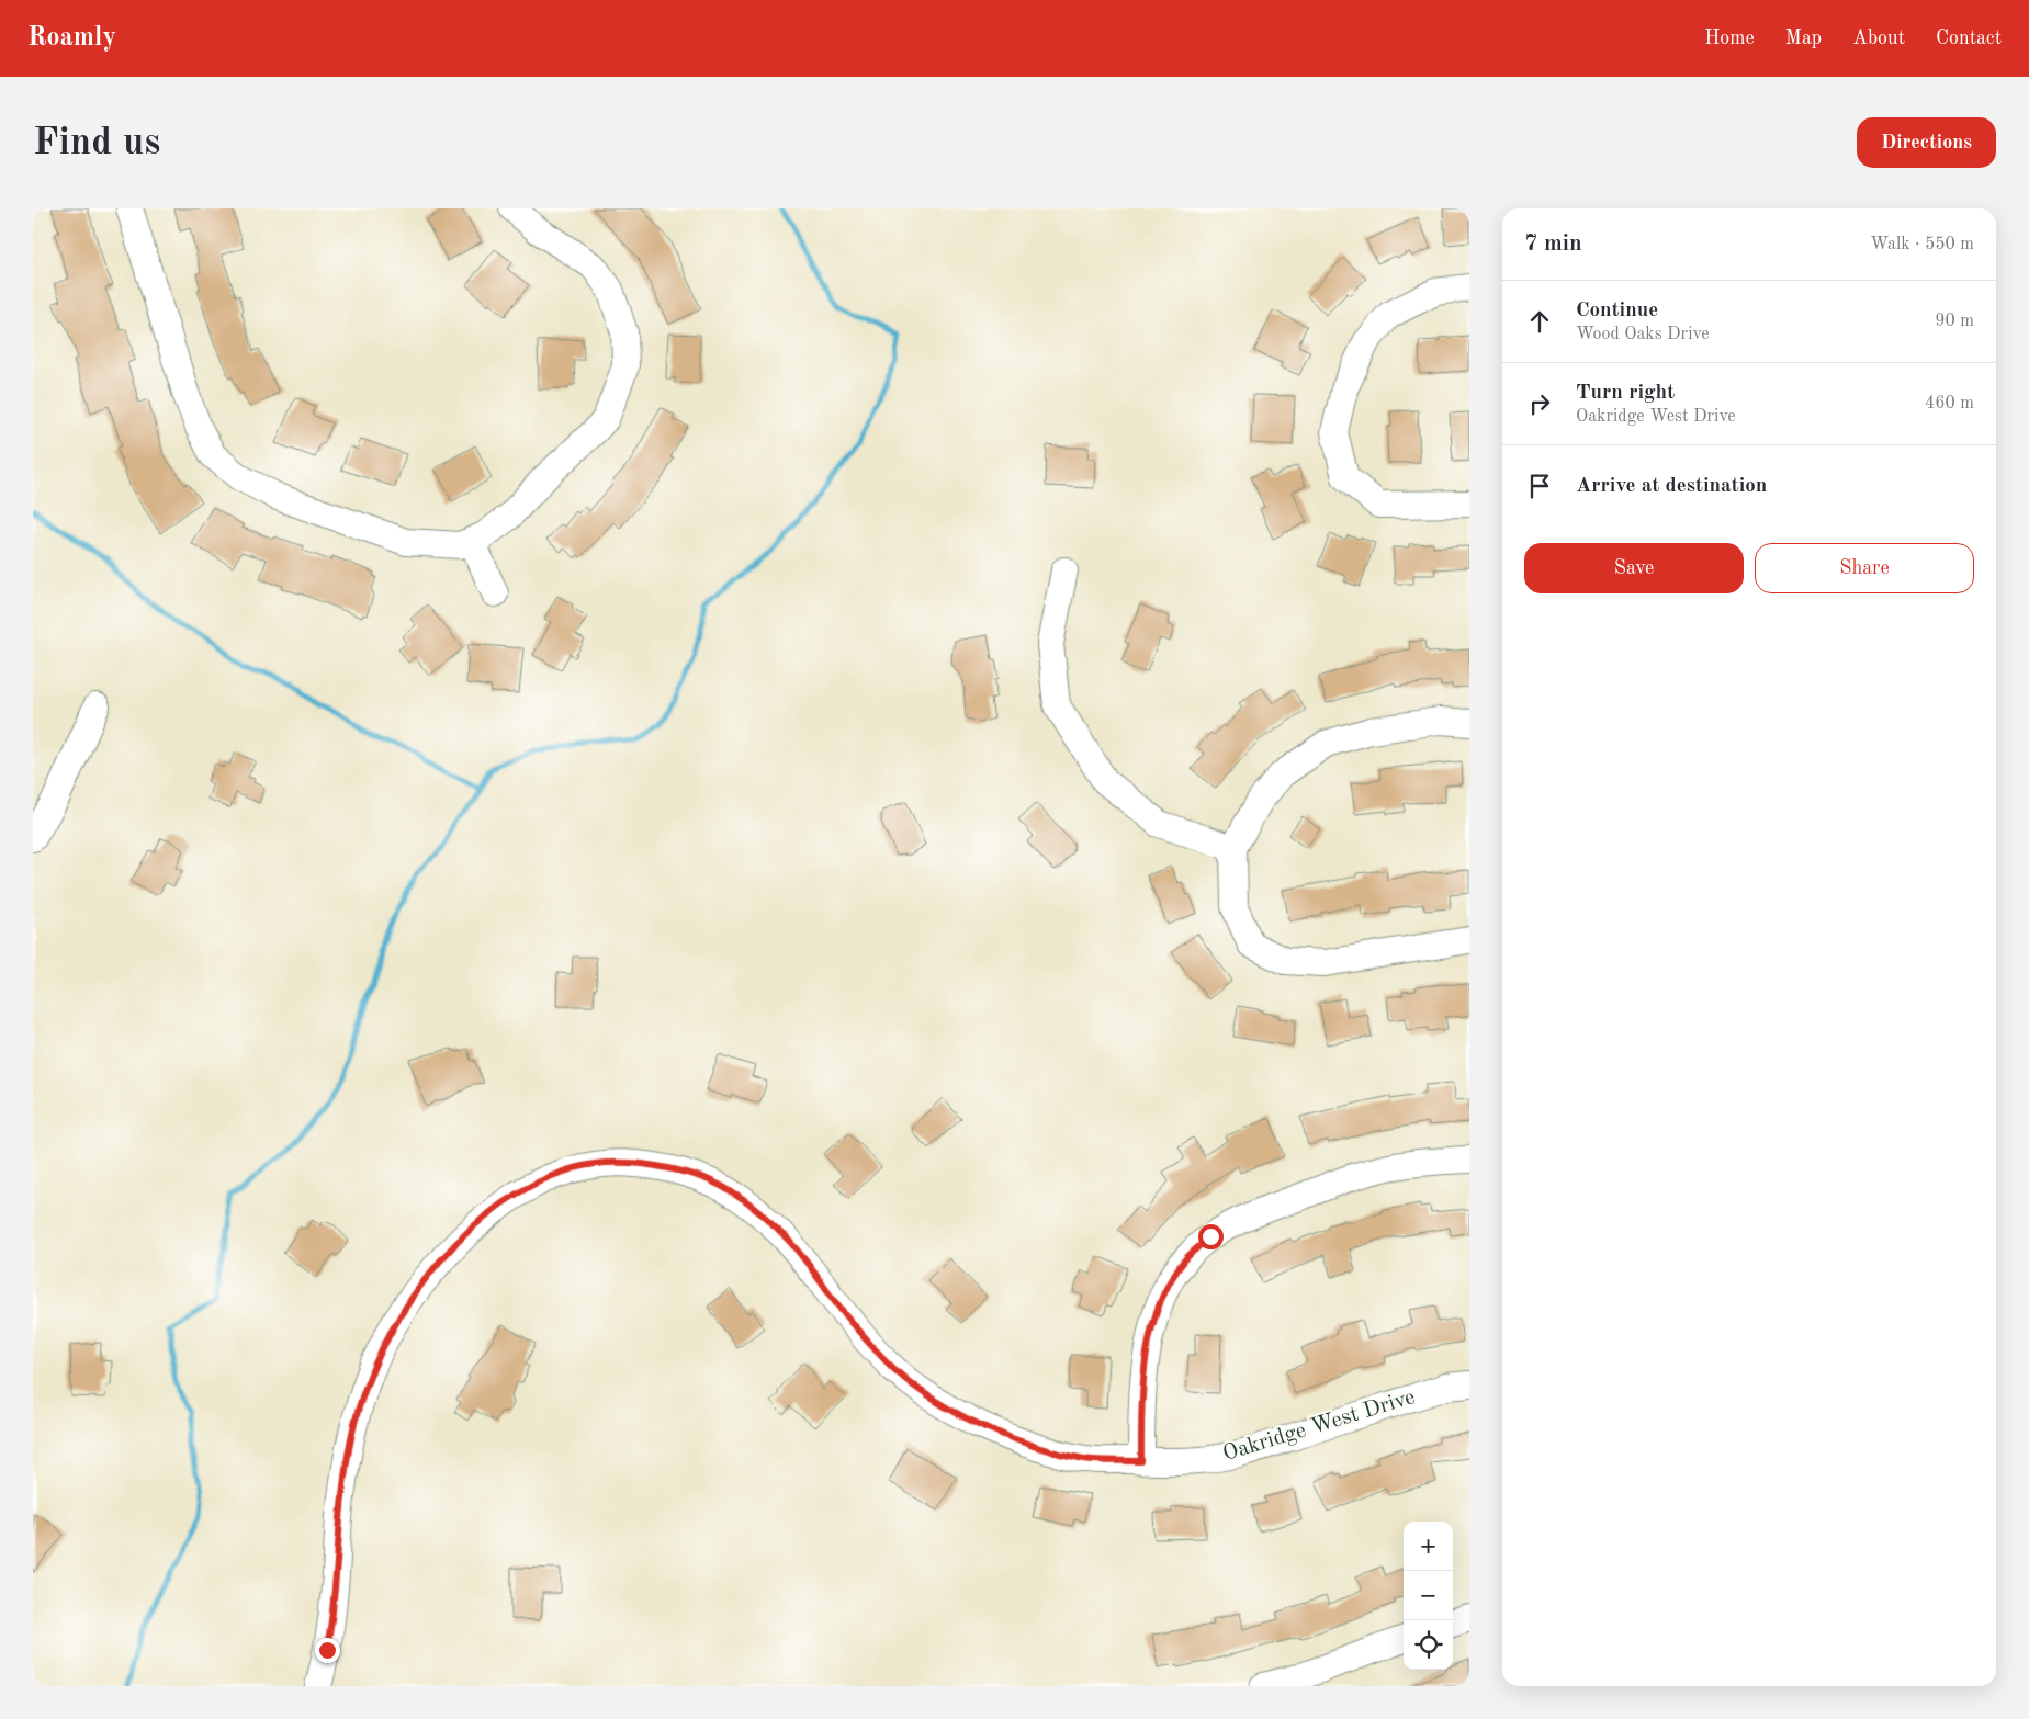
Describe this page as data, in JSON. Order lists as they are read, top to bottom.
{
  "streets": {
    "street": ["Oakridge West Drive"]
  },
  "page": {
    "header": "Roamly",
    "nav": [
      "Home",
      "Map",
      "About",
      "Contact"
    ],
    "buttons": [
      "Directions",
      ["Save", "Share"]
    ],
    "title": "Find us",
    "heading": ["7 min", "Walk · 550 m"],
    "list": [
      ["Continue", "Wood Oaks Drive", "90 m"],
      ["Turn right", "Oakridge West Drive", "460 m"],
      "Arrive at destination"
    ],
    "map_buttons": ["+", "−"]
  }
}
